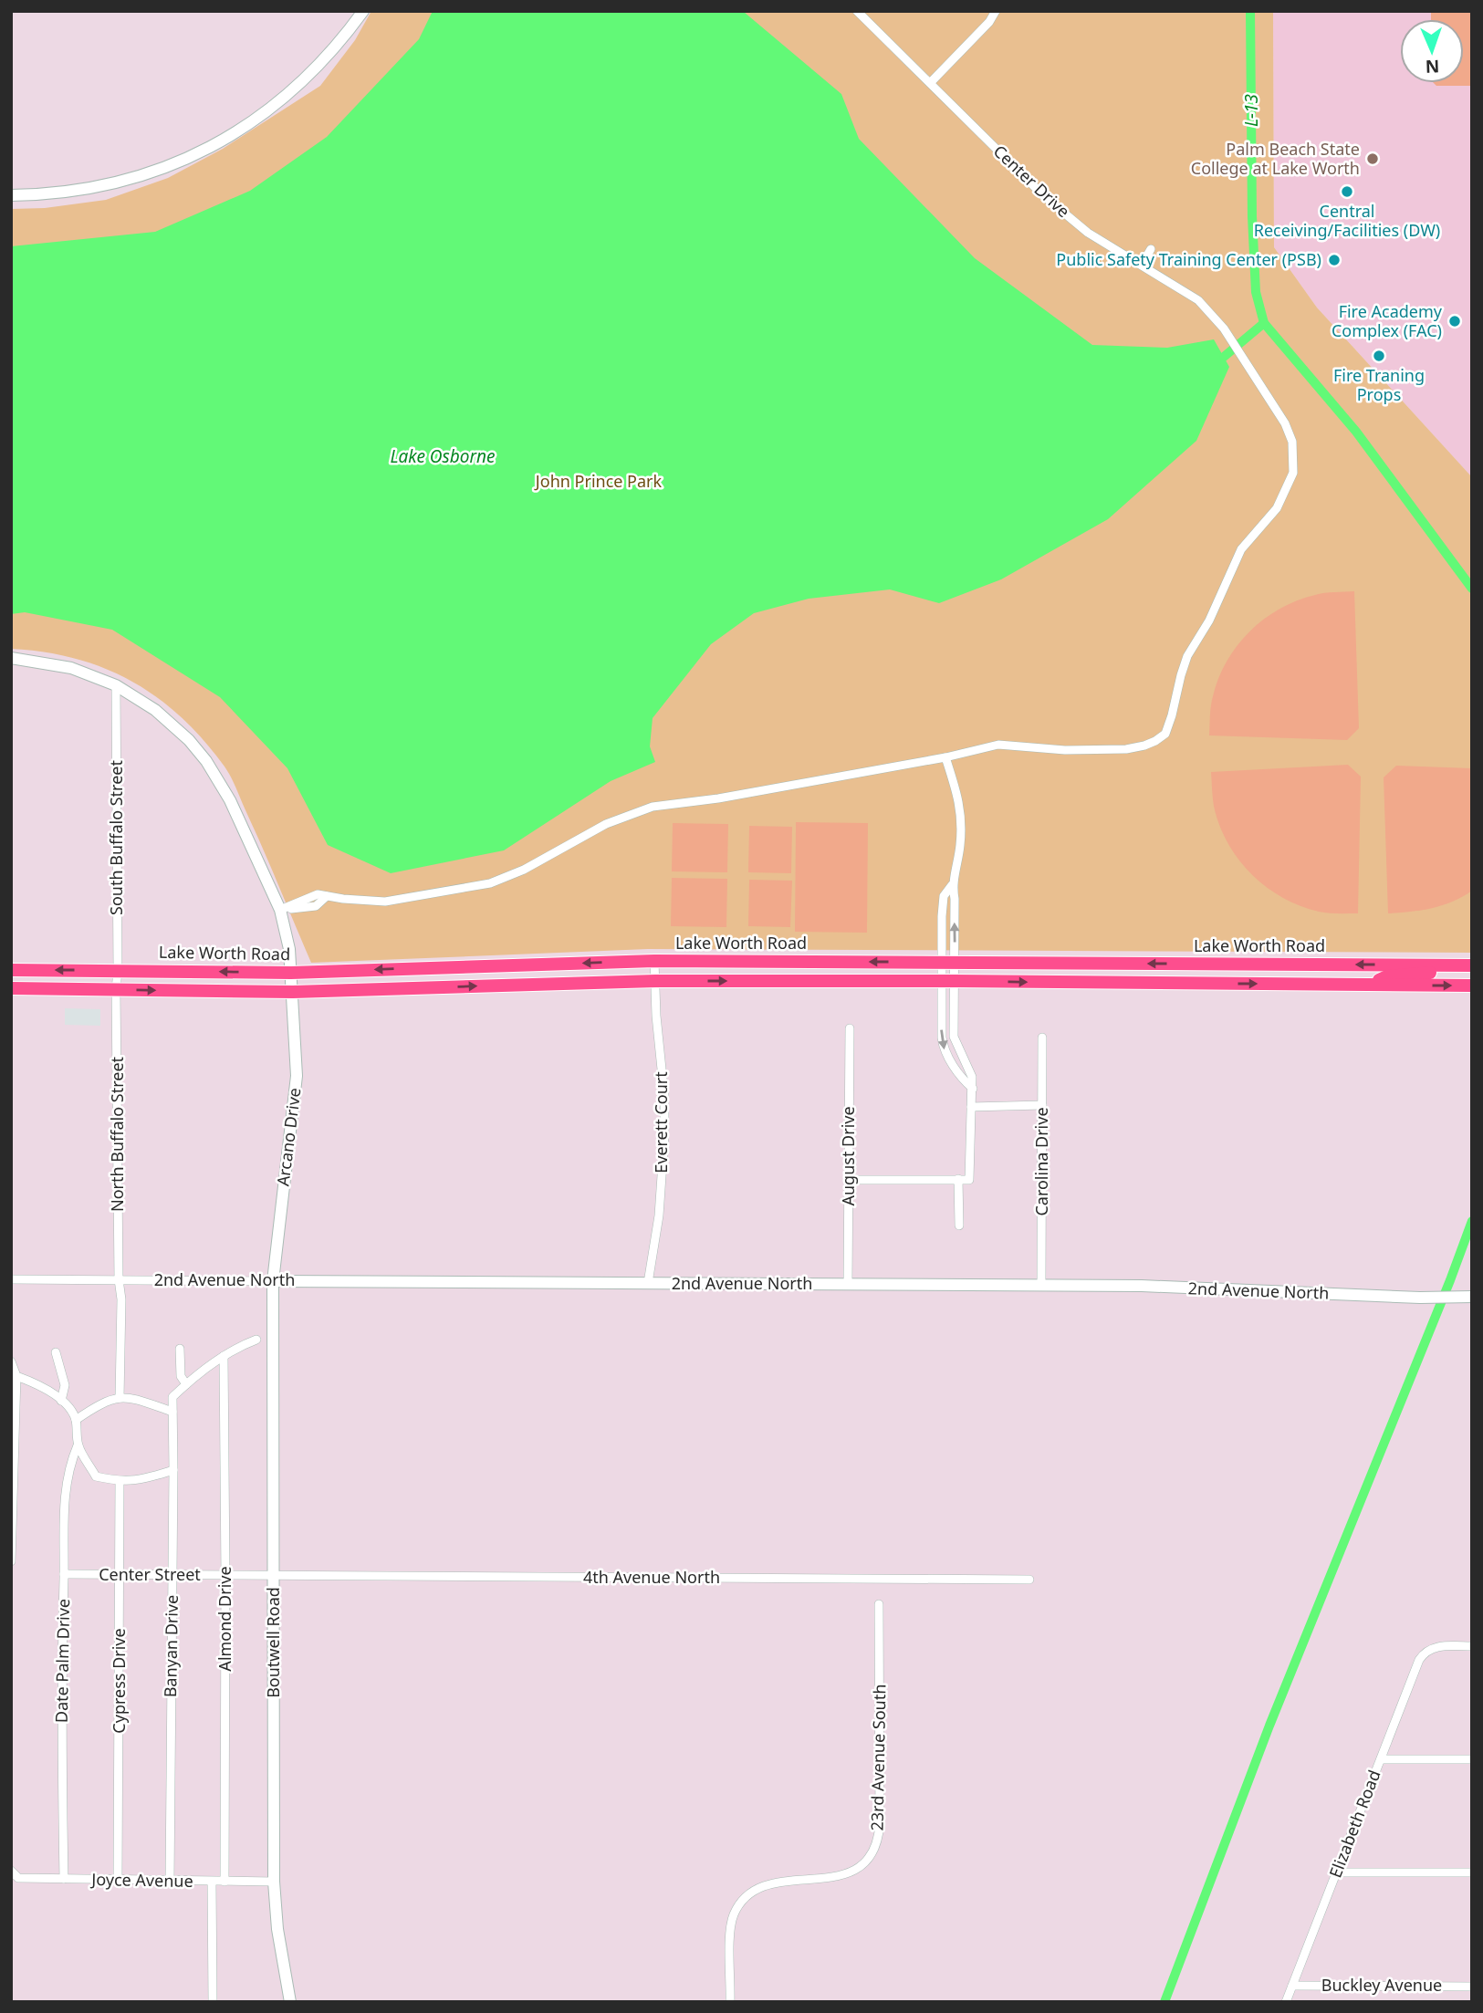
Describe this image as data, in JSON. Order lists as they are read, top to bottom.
{
  "streets": {
    "main road": ["Lake Worth Road"],
    "street": [
      "Center Drive",
      "South Buffalo Street",
      "Everett Court",
      "North Buffalo Street",
      "Arcano Drive",
      "August Drive",
      "Carolina Drive",
      "2nd Avenue North",
      "Center Street",
      "4th Avenue North",
      "Almond Drive",
      "Boutwell Road",
      "Banyan Drive",
      "Date Palm Drive",
      "Cypress Drive",
      "23rd Avenue South",
      "Elizabeth Road",
      "Joyce Avenue",
      "Buckley Avenue"
    ]
  },
  "crossings": [
    ["South Buffalo Street", "Lake Worth Road"],
    ["South Buffalo Street", "North Buffalo Street"],
    ["South Buffalo Street", "Arcano Drive"],
    ["Lake Worth Road", "Everett Court"],
    ["Lake Worth Road", "Arcano Drive"],
    ["Everett Court", "2nd Avenue North"],
    ["North Buffalo Street", "2nd Avenue North"],
    ["Arcano Drive", "2nd Avenue North"],
    ["Arcano Drive", "Boutwell Road"],
    ["August Drive", "2nd Avenue North"],
    ["Carolina Drive", "2nd Avenue North"],
    ["2nd Avenue North", "Boutwell Road"],
    ["Center Street", "4th Avenue North"],
    ["Center Street", "Almond Drive"],
    ["Center Street", "Boutwell Road"],
    ["Center Street", "Banyan Drive"],
    ["Center Street", "Date Palm Drive"],
    ["Center Street", "Cypress Drive"],
    ["4th Avenue North", "Boutwell Road"],
    ["Almond Drive", "Joyce Avenue"],
    ["Boutwell Road", "Joyce Avenue"],
    ["Banyan Drive", "Date Palm Drive"],
    ["Banyan Drive", "Cypress Drive"],
    ["Banyan Drive", "Joyce Avenue"],
    ["Date Palm Drive", "Cypress Drive"],
    ["Date Palm Drive", "Joyce Avenue"],
    ["Cypress Drive", "Joyce Avenue"],
    ["Elizabeth Road", "Buckley Avenue"]
  ],
  "water": ["L-13", "Lake Osborne"],
  "parks": ["John Prince Park"],
  "places": [
    "Palm Beach State College at Lake Worth",
    "Central Receiving/Facilities (DW)",
    "Public Safety Training Center (PSB)",
    "Fire Academy Complex (FAC)",
    "Fire Traning Props"
  ],
  "north": "bottom"
}
